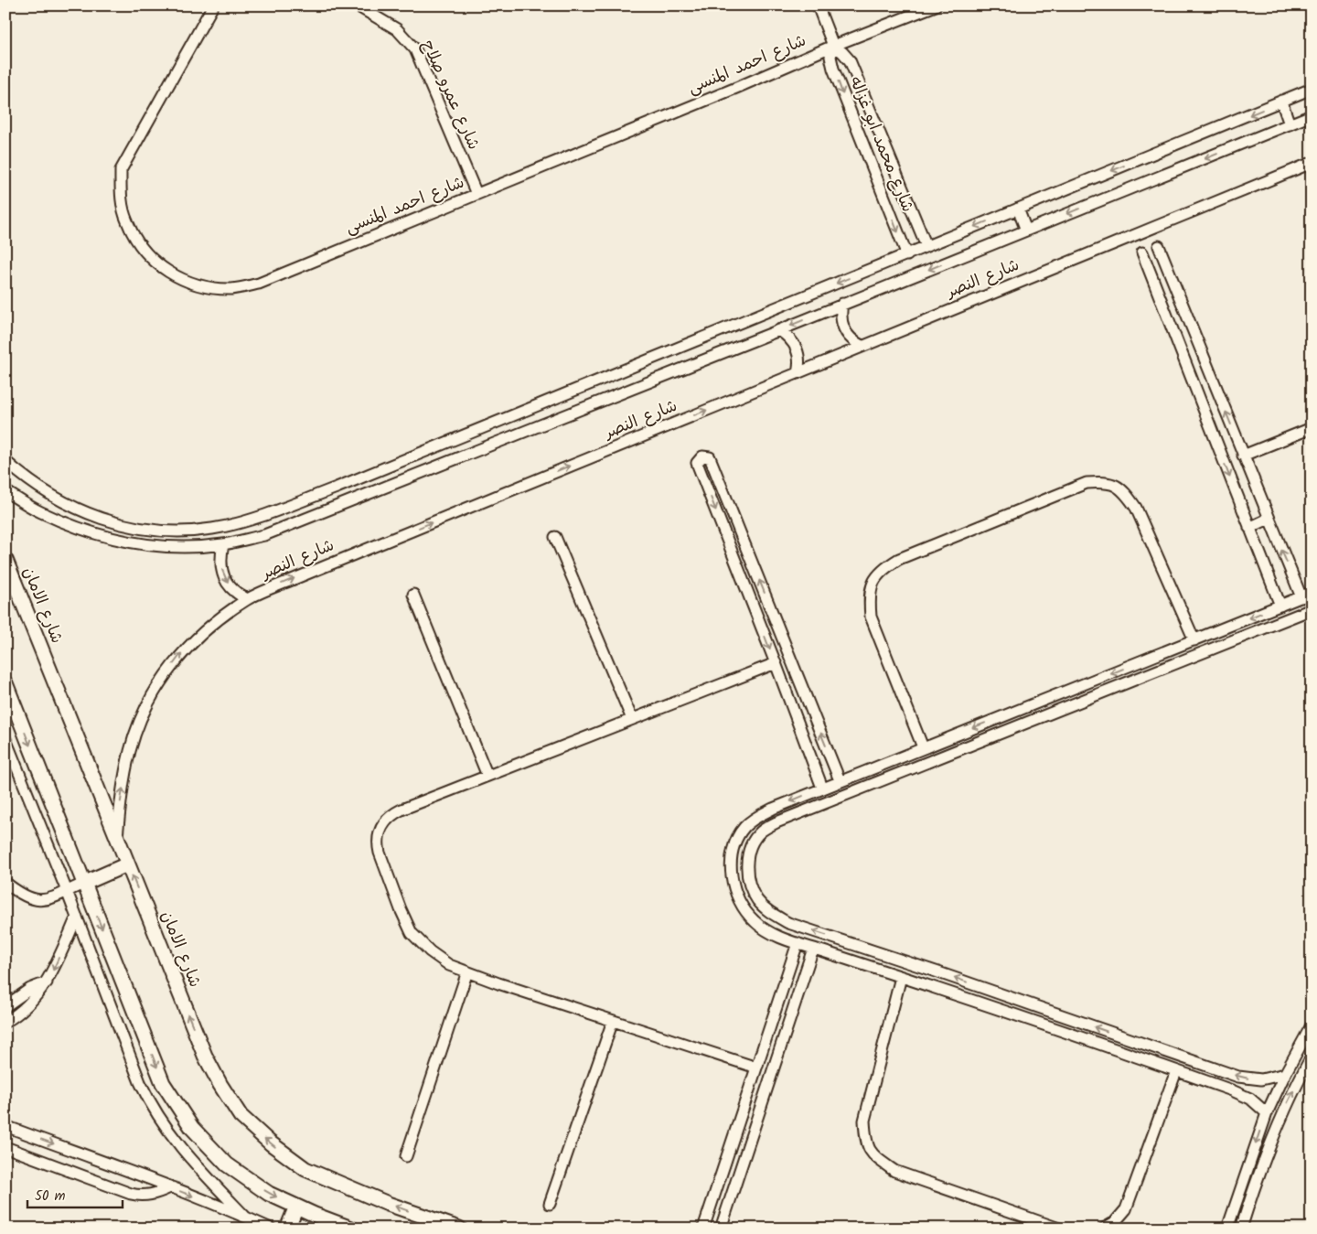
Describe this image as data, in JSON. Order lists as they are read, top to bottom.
{
  "streets": {
    "street": [
      "شارع احمد المنسى",
      "شارع عمرو صلاح",
      "شارع محمد ابو غزاله",
      "شارع النصر",
      "شارع الامان"
    ]
  },
  "crossings": [
    ["شارع احمد المنسى", "شارع عمرو صلاح"],
    ["شارع احمد المنسى", "شارع محمد ابو غزاله"],
    ["شارع النصر", "شارع الامان"]
  ],
  "scale_bar": "50 m"
}
